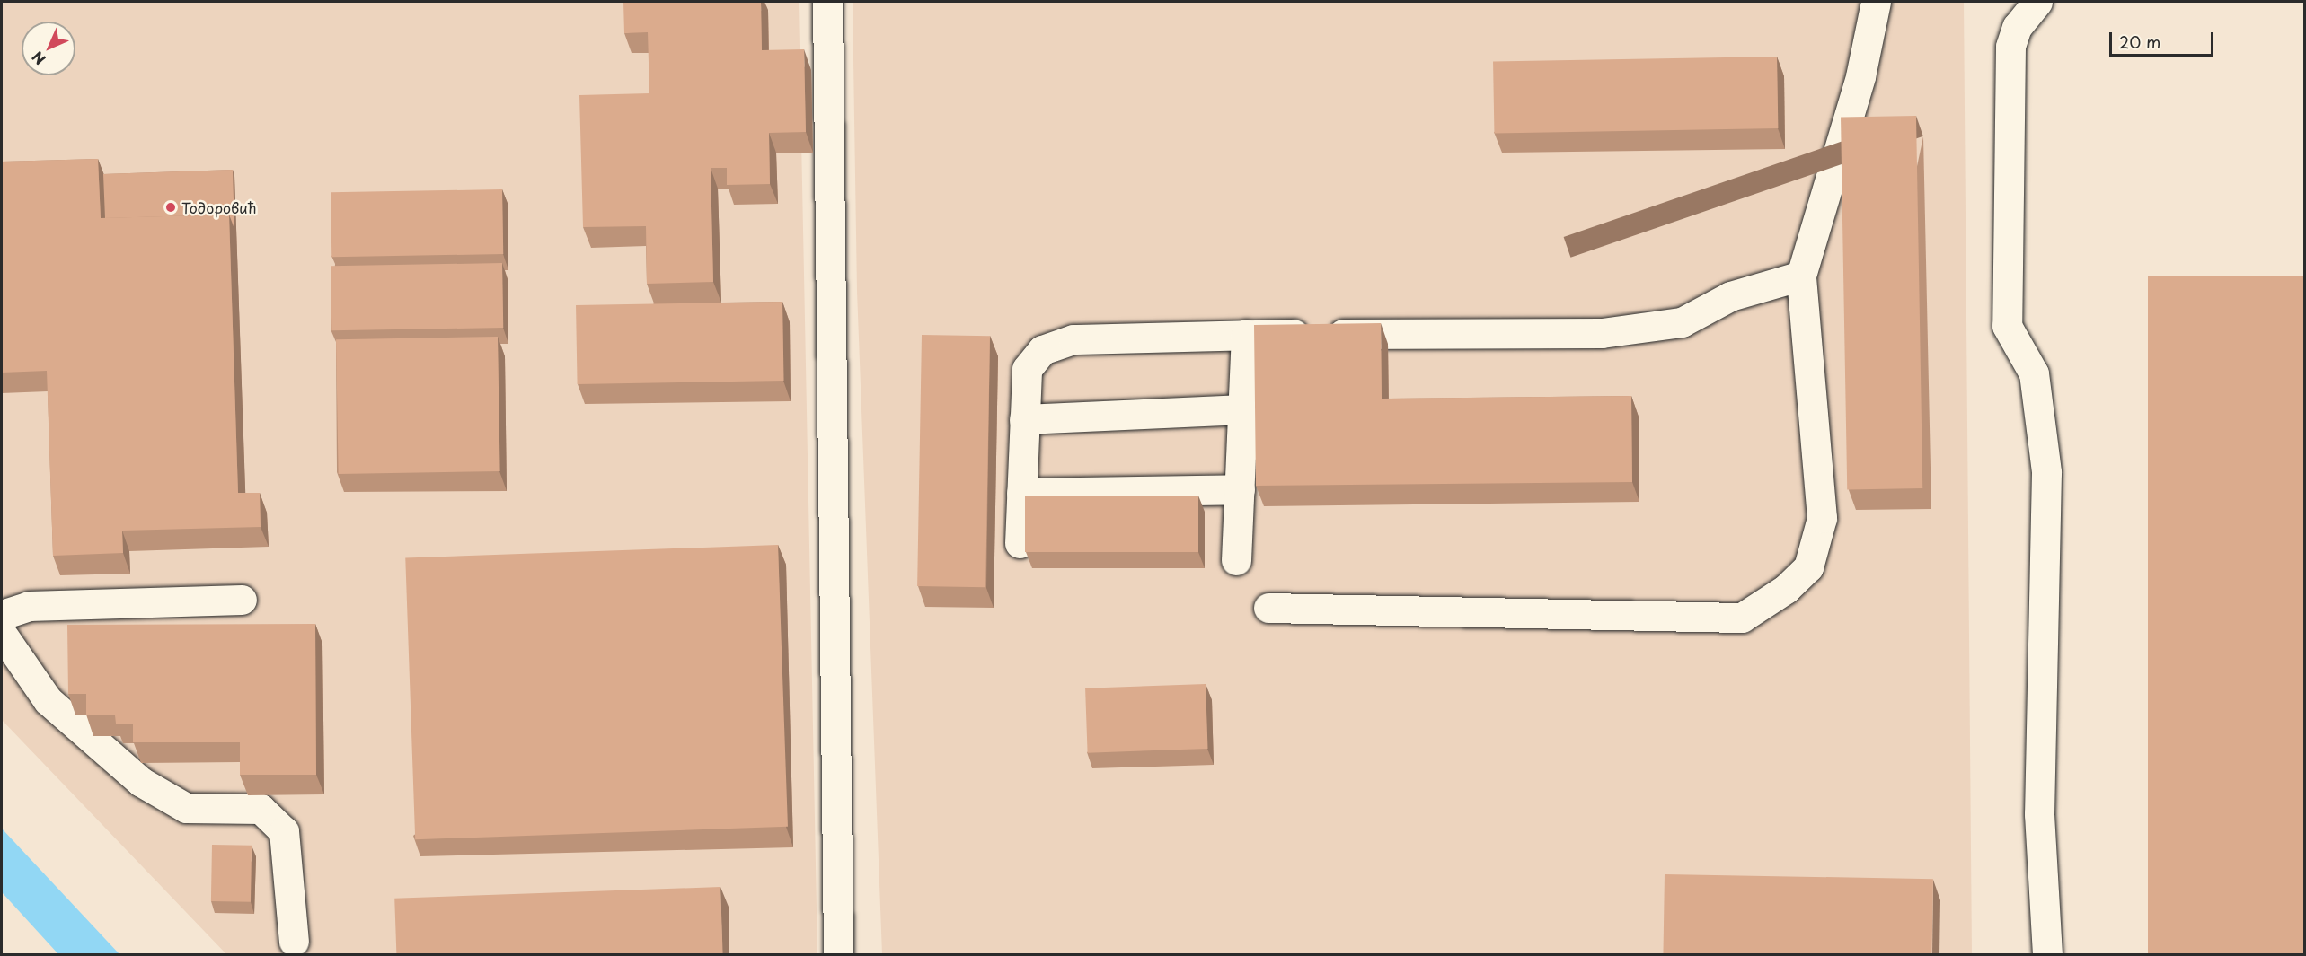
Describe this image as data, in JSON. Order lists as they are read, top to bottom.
{
  "places": ["Тодоровић"],
  "scale_bar": "20 m",
  "north": "bottom left"
}
